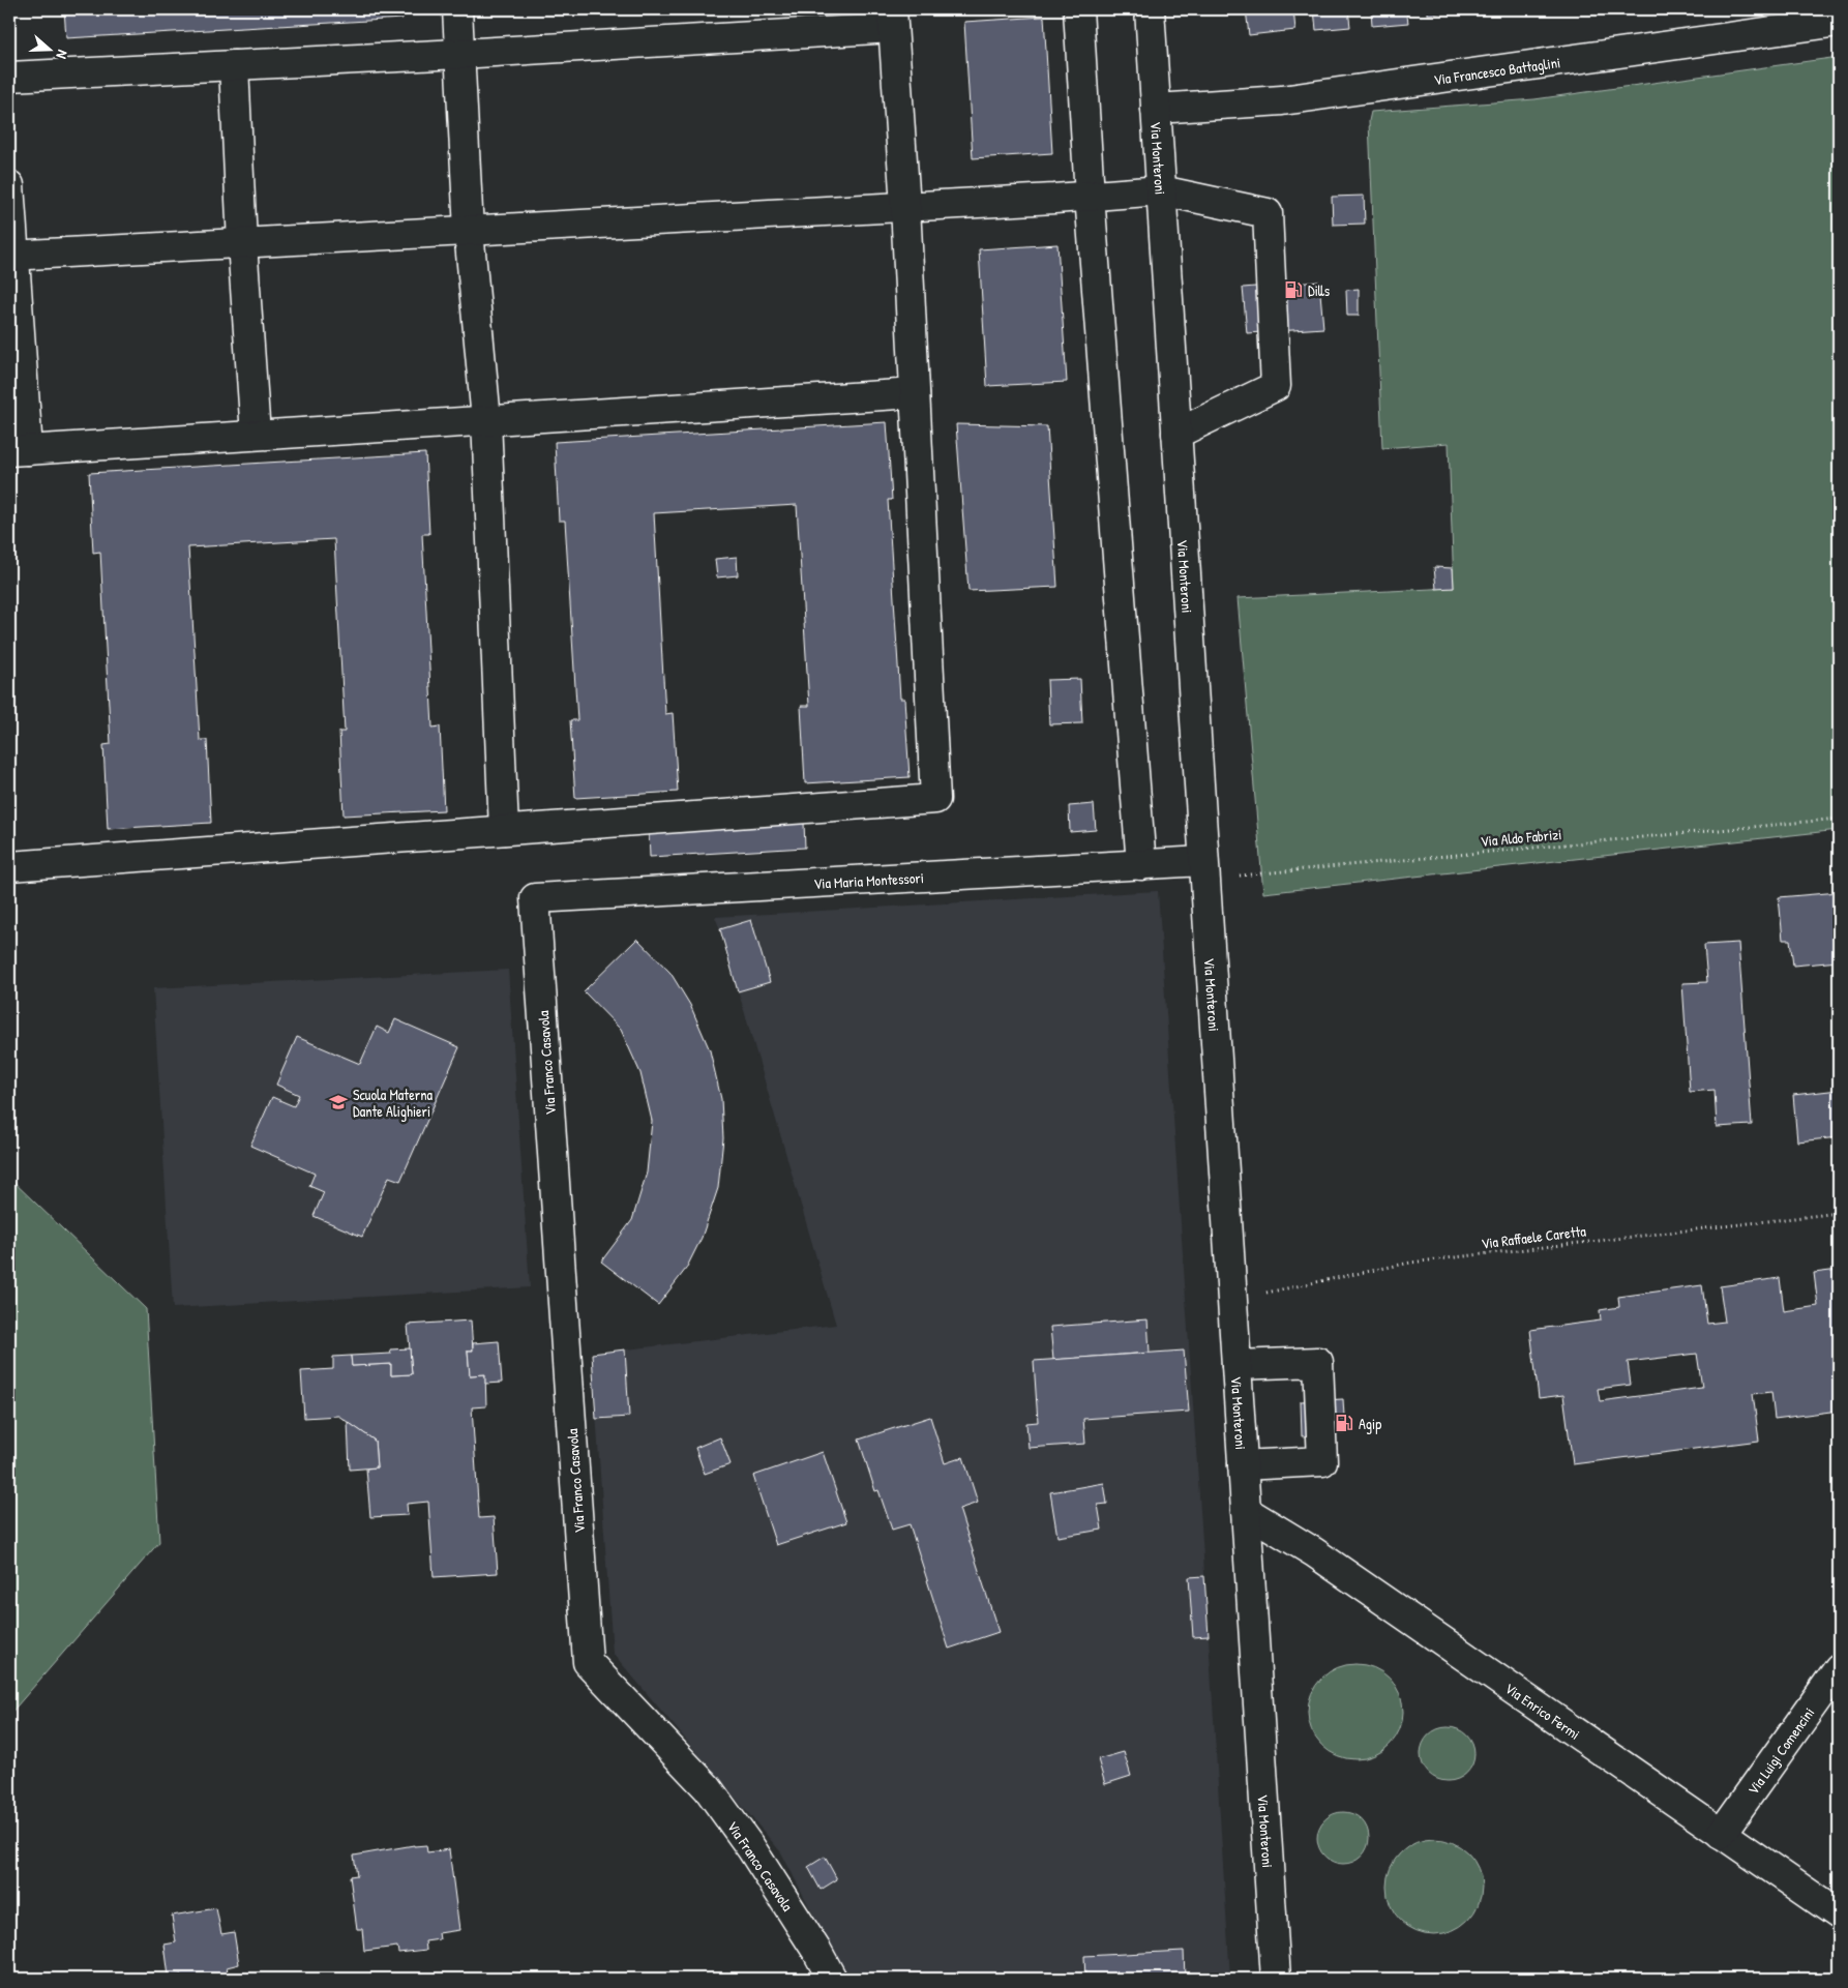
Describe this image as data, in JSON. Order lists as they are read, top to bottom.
{
  "streets": {
    "street": [
      "Via Francesco Battaglini",
      "Via Monteroni",
      "Via Maria Montessori",
      "Via Franco Casavola",
      "Via Enrico Fermi",
      "Via Luigi Comencini"
    ],
    "path": ["Via Aldo Fabrizi", "Via Raffaele Caretta"]
  },
  "crossings": [
    ["Via Francesco Battaglini", "Via Monteroni"],
    ["Via Monteroni", "Via Aldo Fabrizi"],
    ["Via Monteroni", "Via Maria Montessori"],
    ["Via Monteroni", "Via Raffaele Caretta"],
    ["Via Monteroni", "Via Enrico Fermi"],
    ["Via Aldo Fabrizi", "Via Maria Montessori"],
    ["Via Maria Montessori", "Via Franco Casavola"],
    ["Via Enrico Fermi", "Via Luigi Comencini"]
  ],
  "places": {
    "fuel station": ["Dills", "Agip"],
    "school or university": ["Scuola Materna Dante Alighieri"]
  },
  "north": "right"
}
